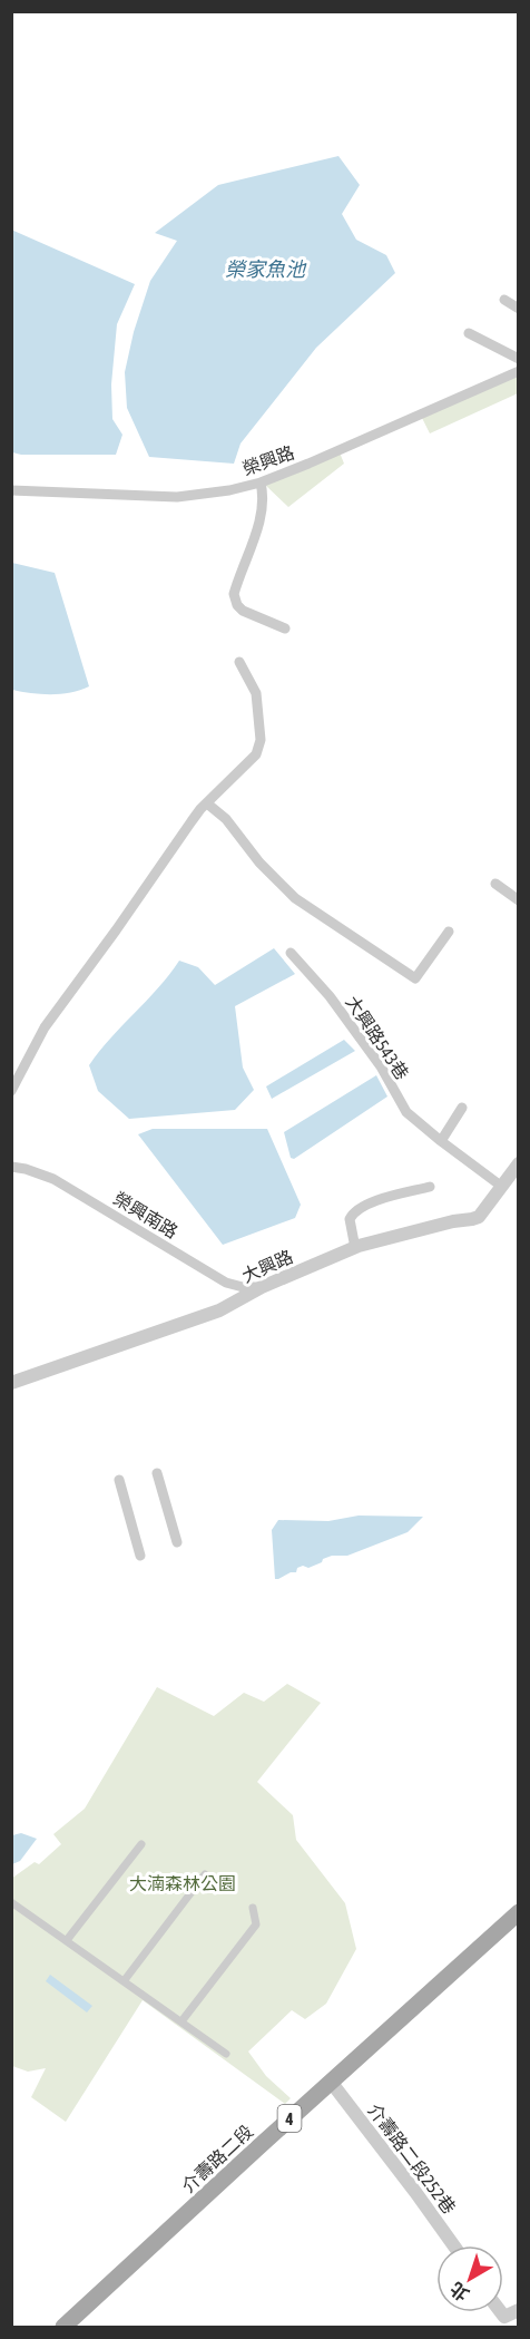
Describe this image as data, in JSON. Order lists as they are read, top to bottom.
{
  "streets": {
    "main road": ["4", "介壽路二段"],
    "street": [
      "榮興路",
      "大興路543巷",
      "榮興南路",
      "大興路",
      "介壽路二段252巷"
    ]
  },
  "crossings": [
    ["大興路543巷", "大興路"],
    ["榮興南路", "大興路"],
    ["介壽路二段", "介壽路二段252巷"]
  ],
  "water": ["榮家魚池"],
  "parks": ["大湳森林公園"],
  "north": "bottom left"
}
